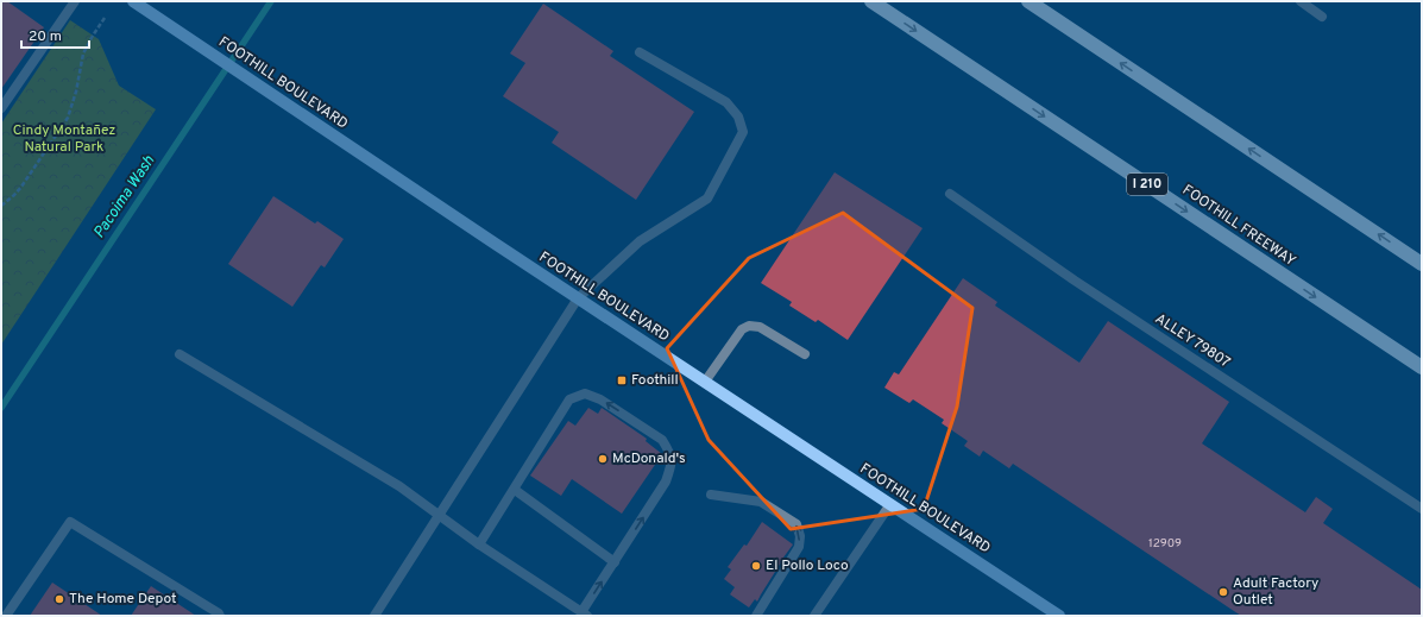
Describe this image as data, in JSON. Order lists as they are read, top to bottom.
{
  "streets": {
    "highway": ["I 210", "FOOTHILL FREEWAY"],
    "main road": ["FOOTHILL BOULEVARD"],
    "lane": ["ALLEY 79807"]
  },
  "water": ["Pacoima Wash"],
  "parks": ["Cindy Montañez Natural Park"],
  "places": {
    "transit": ["Foothill"],
    "other": [
      "McDonald's",
      "El Pollo Loco",
      "Adult Factory Outlet",
      "The Home Depot"
    ]
  },
  "house_numbers": ["12909"],
  "scale_bar": "20 m"
}
